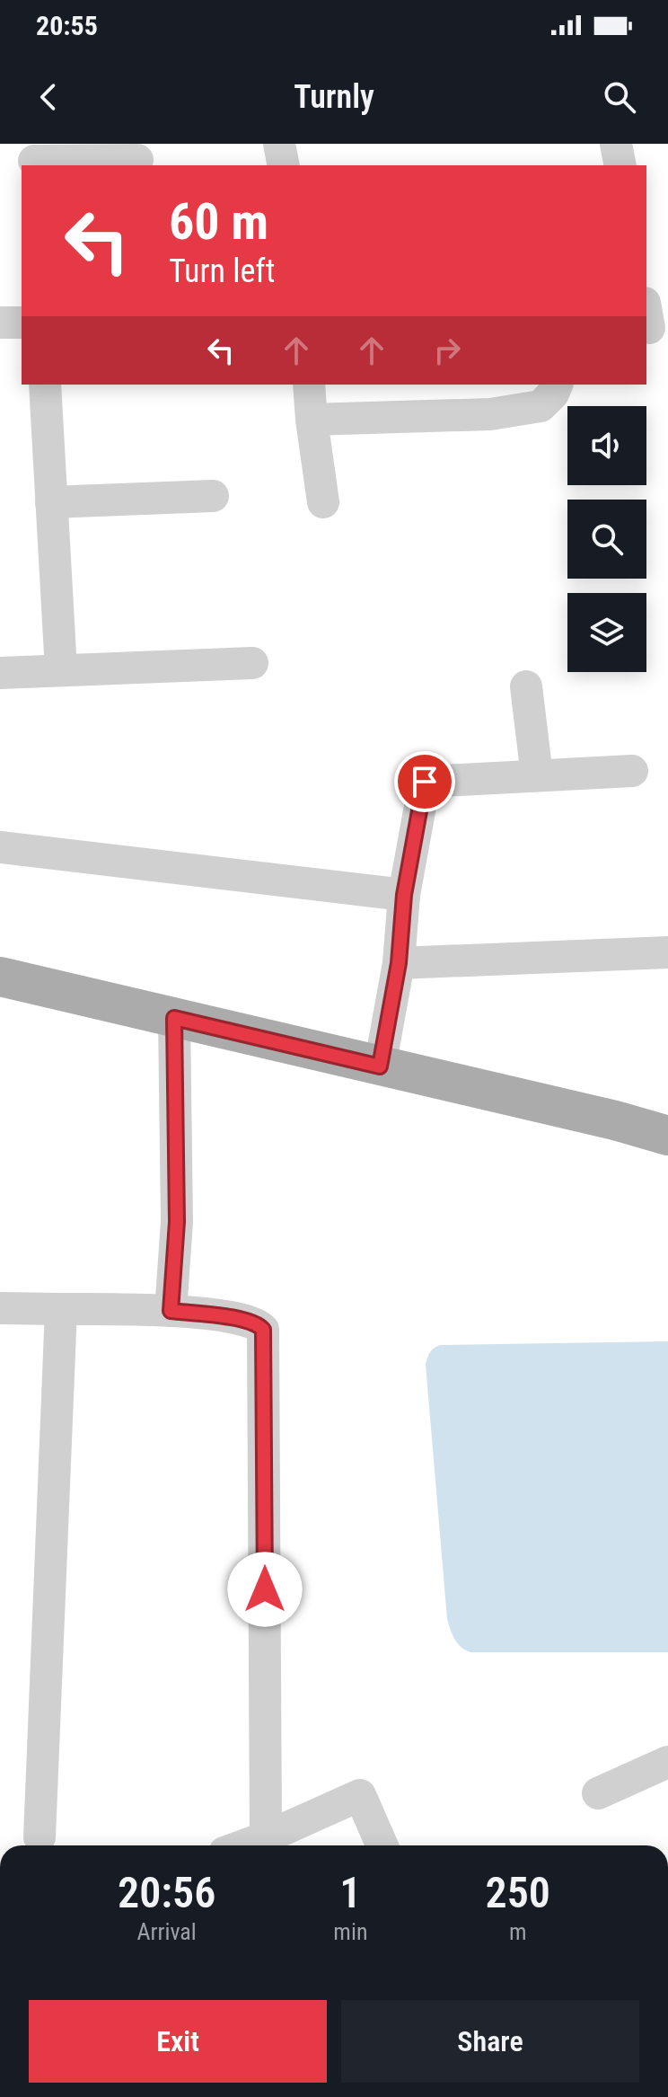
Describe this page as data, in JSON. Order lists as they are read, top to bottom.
{
  "page": {
    "status": "20:55",
    "header": "Turnly",
    "turn": ["60 m", "Turn left"],
    "eta": [
      "20:56",
      "Arrival",
      "1",
      "min",
      "250",
      "m"
    ],
    "buttons": ["Exit", "Share"]
  }
}
